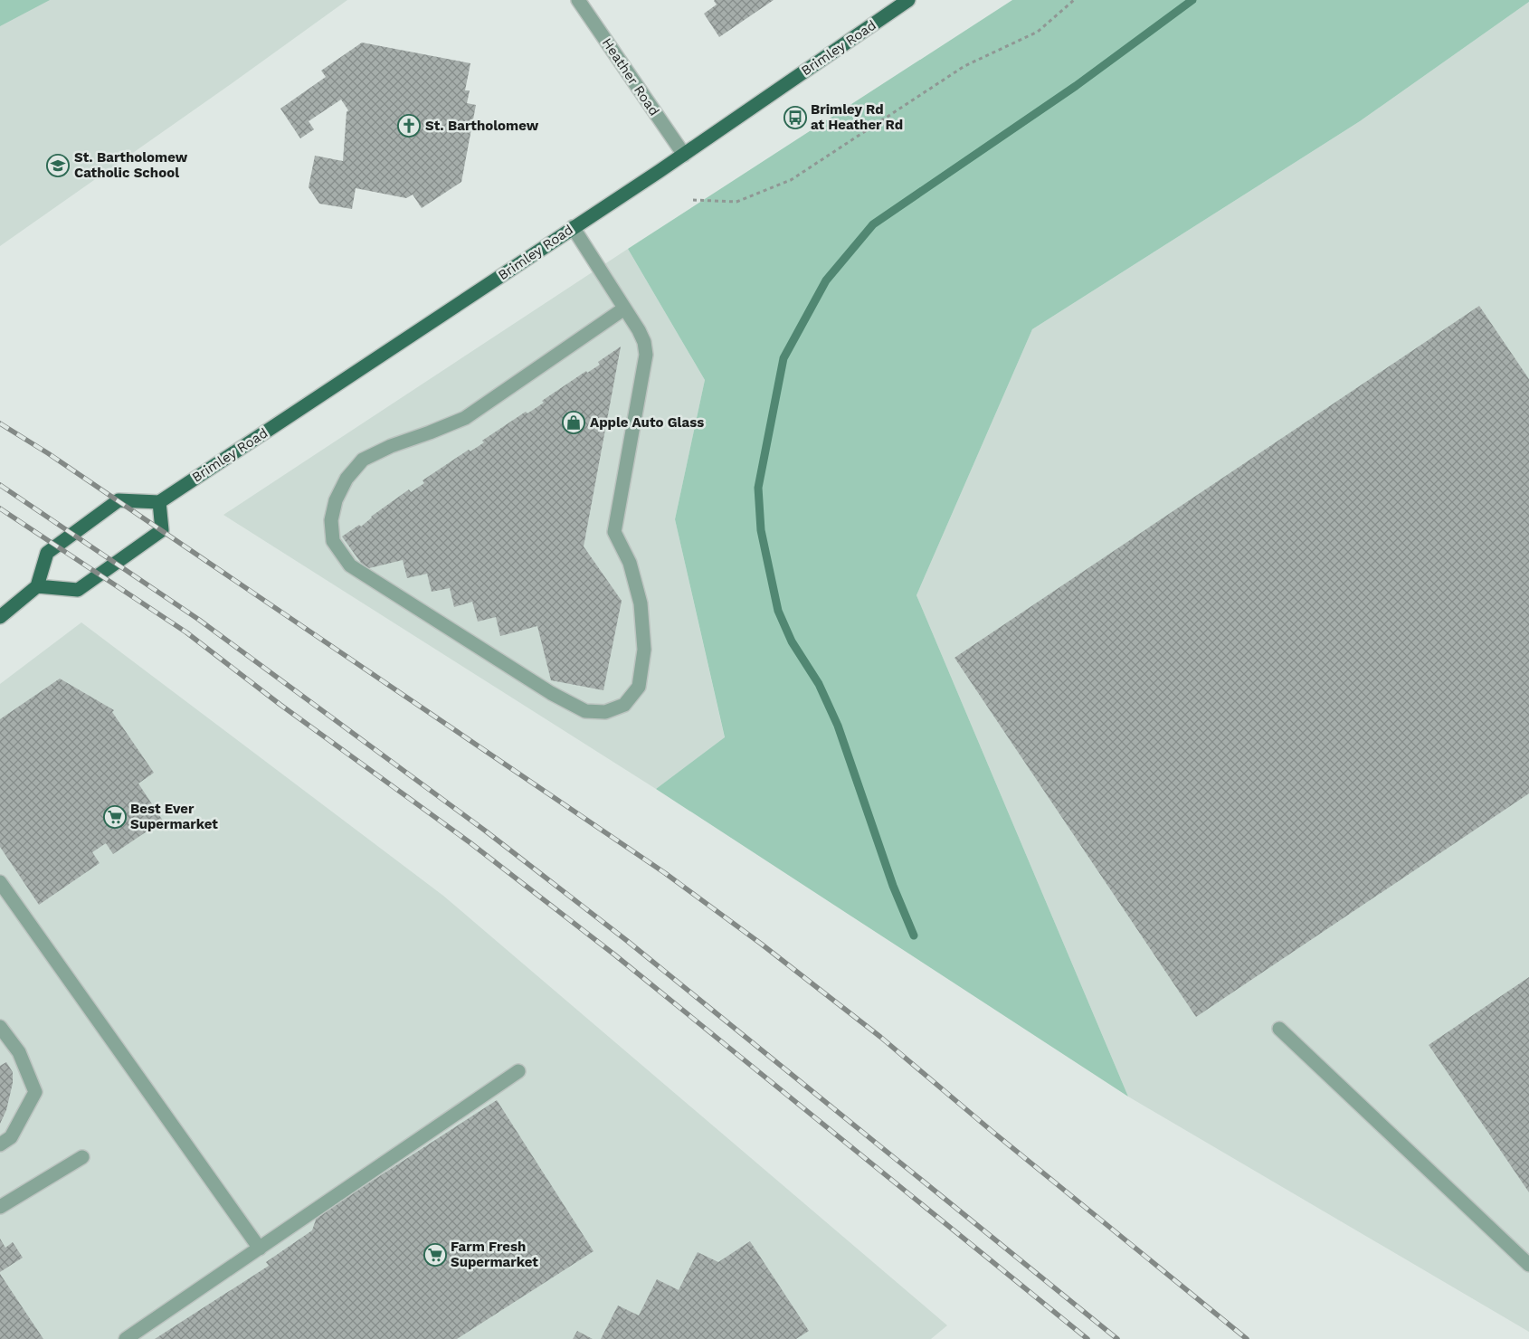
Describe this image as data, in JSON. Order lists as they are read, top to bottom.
{
  "streets": {
    "main road": ["Brimley Road"],
    "street": ["Heather Road"]
  },
  "crossings": [
    ["Brimley Road", "Heather Road"]
  ],
  "places": {
    "bus stop": ["Brimley Rd at Heather Rd"],
    "church": ["St. Bartholomew"],
    "school or university": ["St. Bartholomew Catholic School"],
    "shop": ["Apple Auto Glass"],
    "supermarket": ["Best Ever Supermarket", "Farm Fresh Supermarket"]
  }
}
